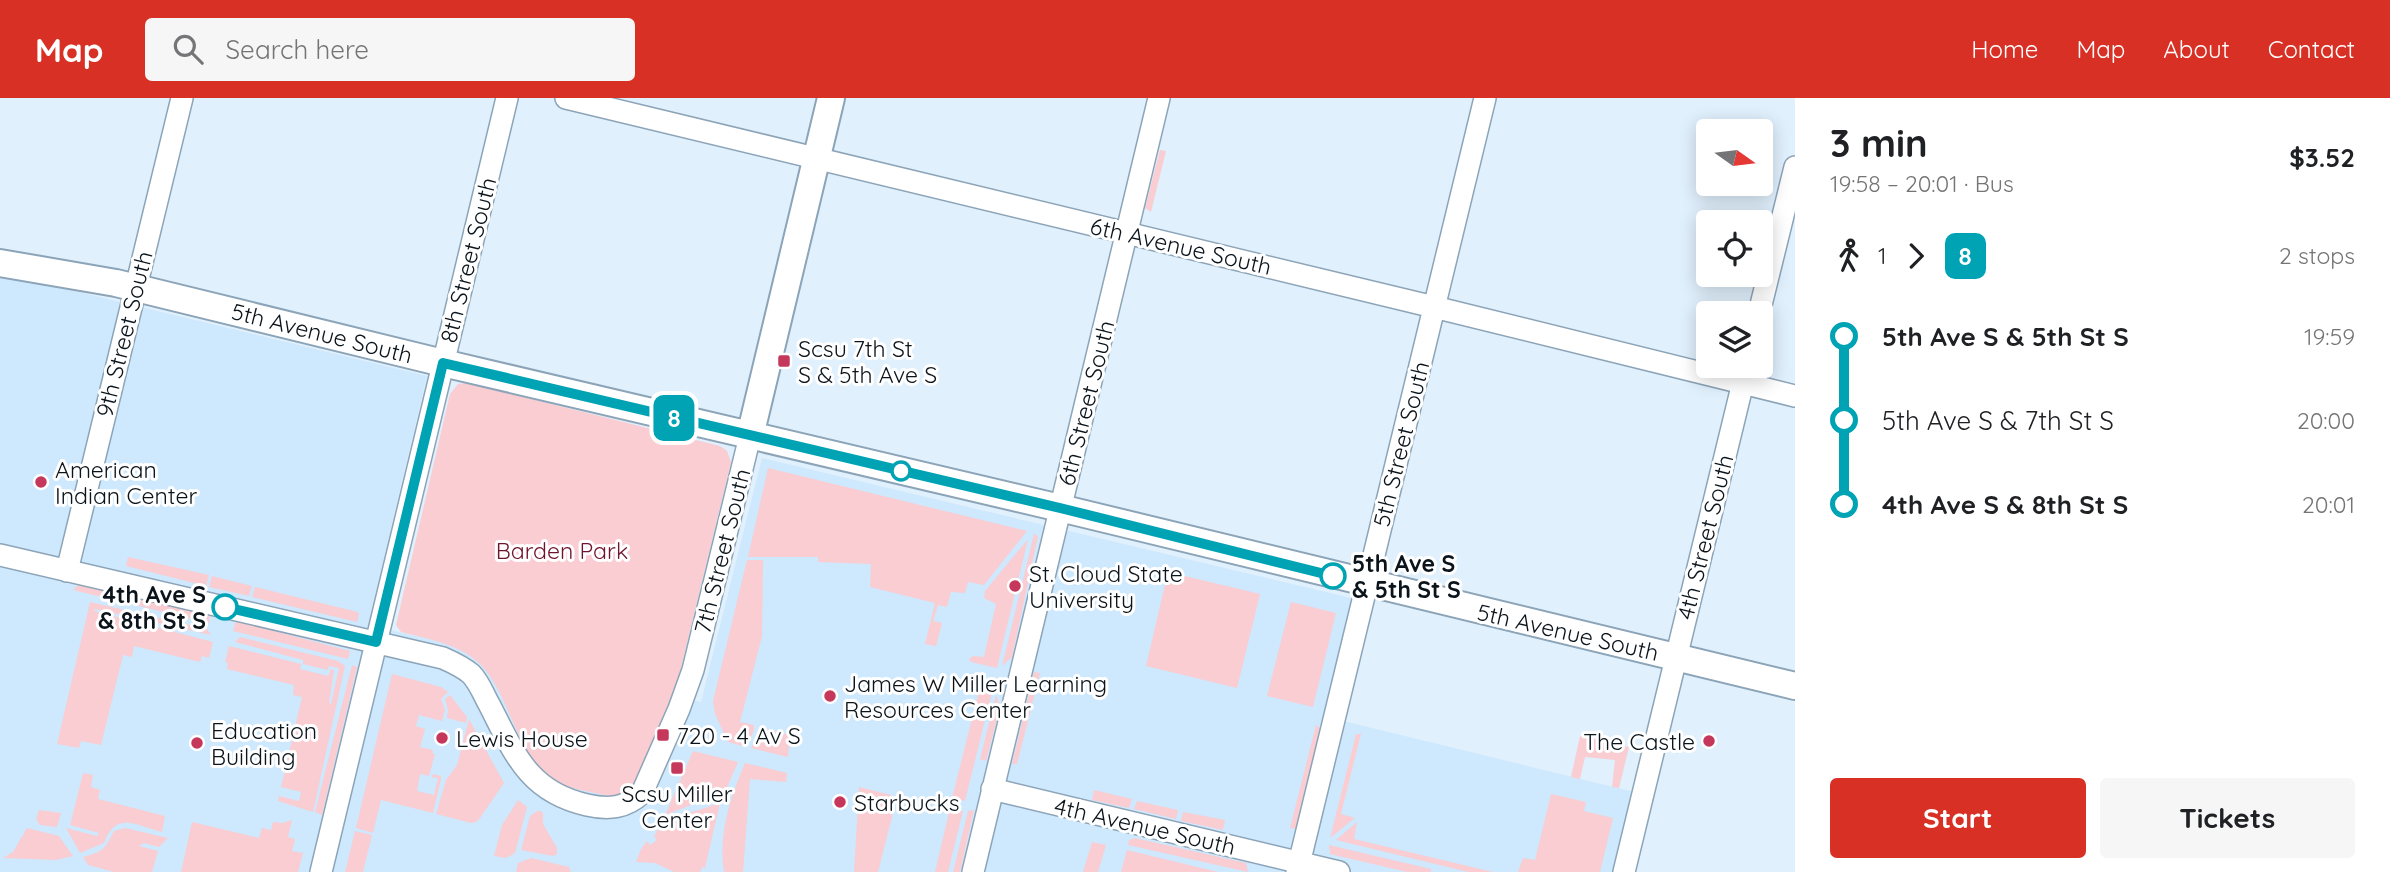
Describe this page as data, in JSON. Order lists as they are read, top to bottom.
{
  "streets": {
    "street": [
      "6th Avenue South",
      "8th Street South",
      "5th Avenue South",
      "9th Street South",
      "6th Street South",
      "5th Street South",
      "4th Street South",
      "7th Street South",
      "4th Avenue South"
    ]
  },
  "crossings": [
    ["6th Avenue South", "6th Street South"],
    ["6th Avenue South", "5th Street South"],
    ["6th Avenue South", "7th Street South"],
    ["8th Street South", "5th Avenue South"],
    ["8th Street South", "7th Street South"],
    ["5th Avenue South", "9th Street South"],
    ["5th Avenue South", "6th Street South"],
    ["5th Avenue South", "5th Street South"],
    ["5th Avenue South", "4th Street South"],
    ["5th Avenue South", "7th Street South"],
    ["6th Street South", "4th Avenue South"],
    ["5th Street South", "4th Avenue South"]
  ],
  "parks": ["Barden Park"],
  "places": {
    "transit": ["Scsu 7th St S & 5th Ave S", "720 - 4 Av S", "Scsu Miller Center"],
    "other": [
      "American Indian Center",
      "5th Ave S & 5th St S",
      "St. Cloud State University",
      "4th Ave S & 8th St S",
      "James W Miller Learning Resources Center",
      "Lewis House",
      "The Castle",
      "Education Building",
      "Starbucks"
    ]
  },
  "lines": ["bus line 8"],
  "north": "right",
  "page": {
    "header": "Map",
    "search": "Search here",
    "nav": [
      "Home",
      "Map",
      "About",
      "Contact"
    ],
    "on_map": "8",
    "heading": ["3 min", "19:58 – 20:01 · Bus", "$3.52"],
    "legs": ["1", "8", "2 stops"],
    "list": [
      {
        "name": "5th Ave S & 5th St S",
        "value": "19:59"
      },
      {
        "name": "5th Ave S & 7th St S",
        "value": "20:00"
      },
      {
        "name": "4th Ave S & 8th St S",
        "value": "20:01"
      }
    ],
    "buttons": ["Start", "Tickets"]
  }
}
